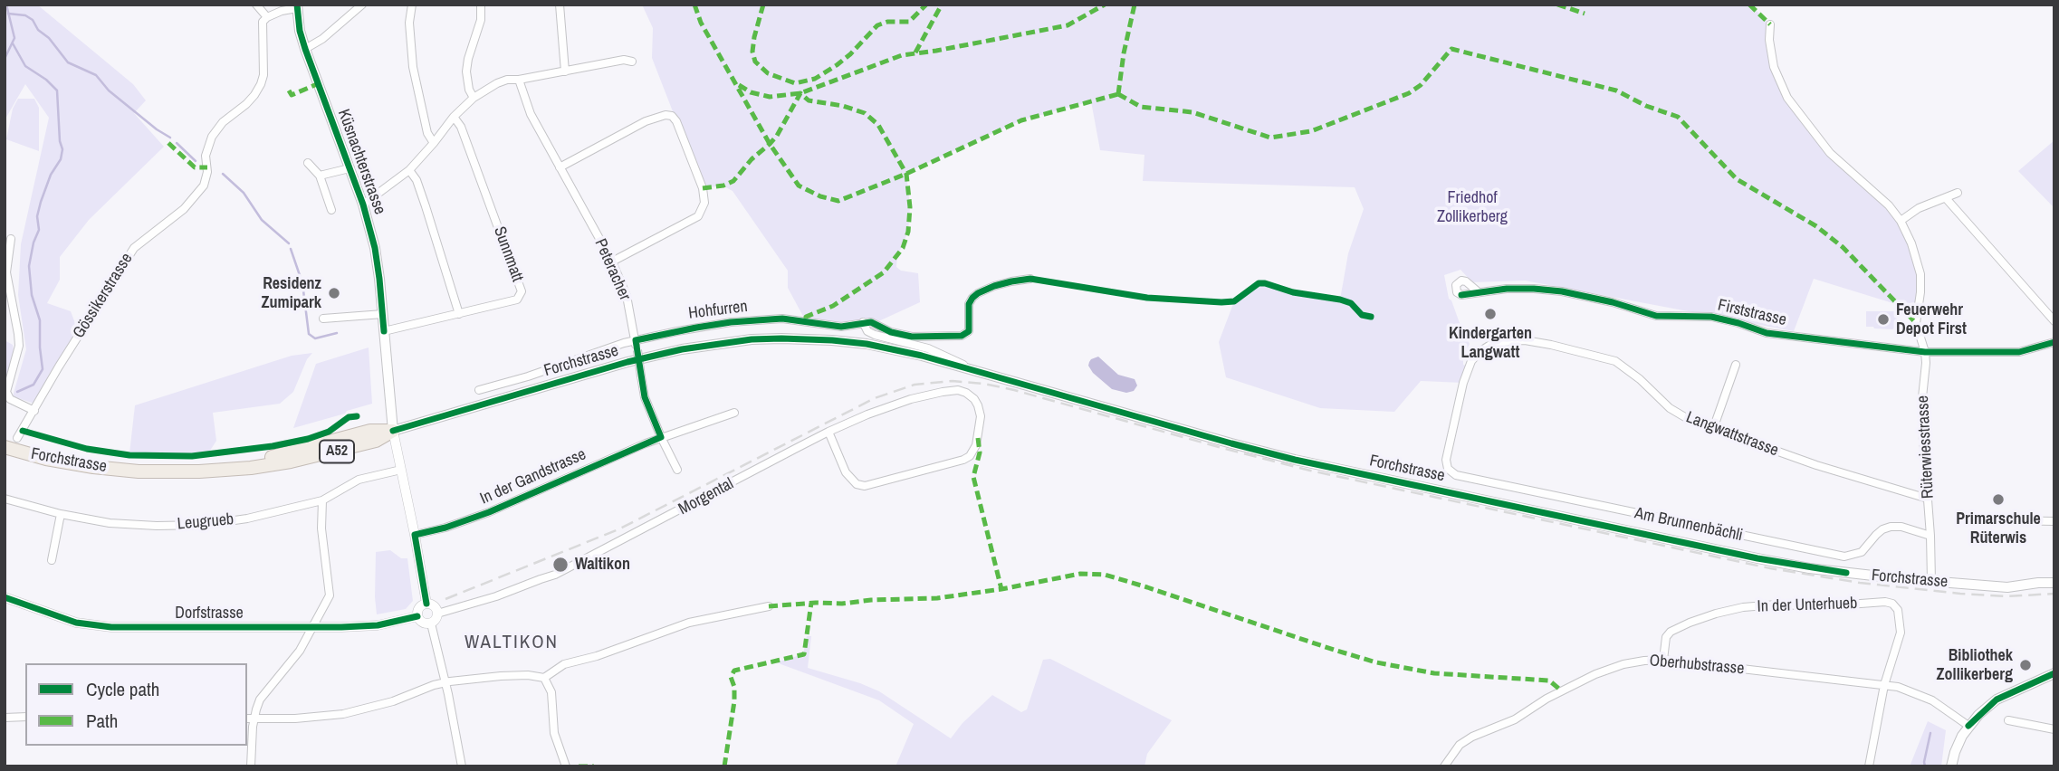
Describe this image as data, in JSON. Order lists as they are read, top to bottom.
{
  "streets": {
    "highway": ["Forchstrasse", "A52"],
    "main road": ["Küsnachterstrasse"],
    "street": [
      "Sunnmatt",
      "Peteracher",
      "Gössikerstrasse",
      "Hohfurren",
      "Firststrasse",
      "Langwattstrasse",
      "Rüterwiesstrasse",
      "In der Gandstrasse",
      "Morgental",
      "Leugrueb",
      "Am Brunnenbächli",
      "In der Unterhueb",
      "Dorfstrasse",
      "Oberhubstrasse"
    ]
  },
  "crossings": [
    ["Küsnachterstrasse", "Sunnmatt"],
    ["Küsnachterstrasse", "Forchstrasse"],
    ["Peteracher", "Hohfurren"],
    ["Peteracher", "In der Gandstrasse"],
    ["Gössikerstrasse", "Forchstrasse"],
    ["Hohfurren", "Forchstrasse"],
    ["Firststrasse", "Rüterwiesstrasse"],
    ["Forchstrasse", "Rüterwiesstrasse"],
    ["Langwattstrasse", "Rüterwiesstrasse"],
    ["Langwattstrasse", "Am Brunnenbächli"],
    ["Rüterwiesstrasse", "Am Brunnenbächli"],
    ["Morgental", "Dorfstrasse"],
    ["In der Unterhueb", "Oberhubstrasse"]
  ],
  "districts": ["WALTIKON"],
  "parks": ["Friedhof Zollikerberg"],
  "places": [
    "Residenz Zumipark",
    "Kindergarten Langwatt",
    "Feuerwehr Depot First",
    "Primarschule Rüterwis",
    "Waltikon",
    "Bibliothek Zollikerberg"
  ],
  "legend": ["Cycle path", "Path"]
}
